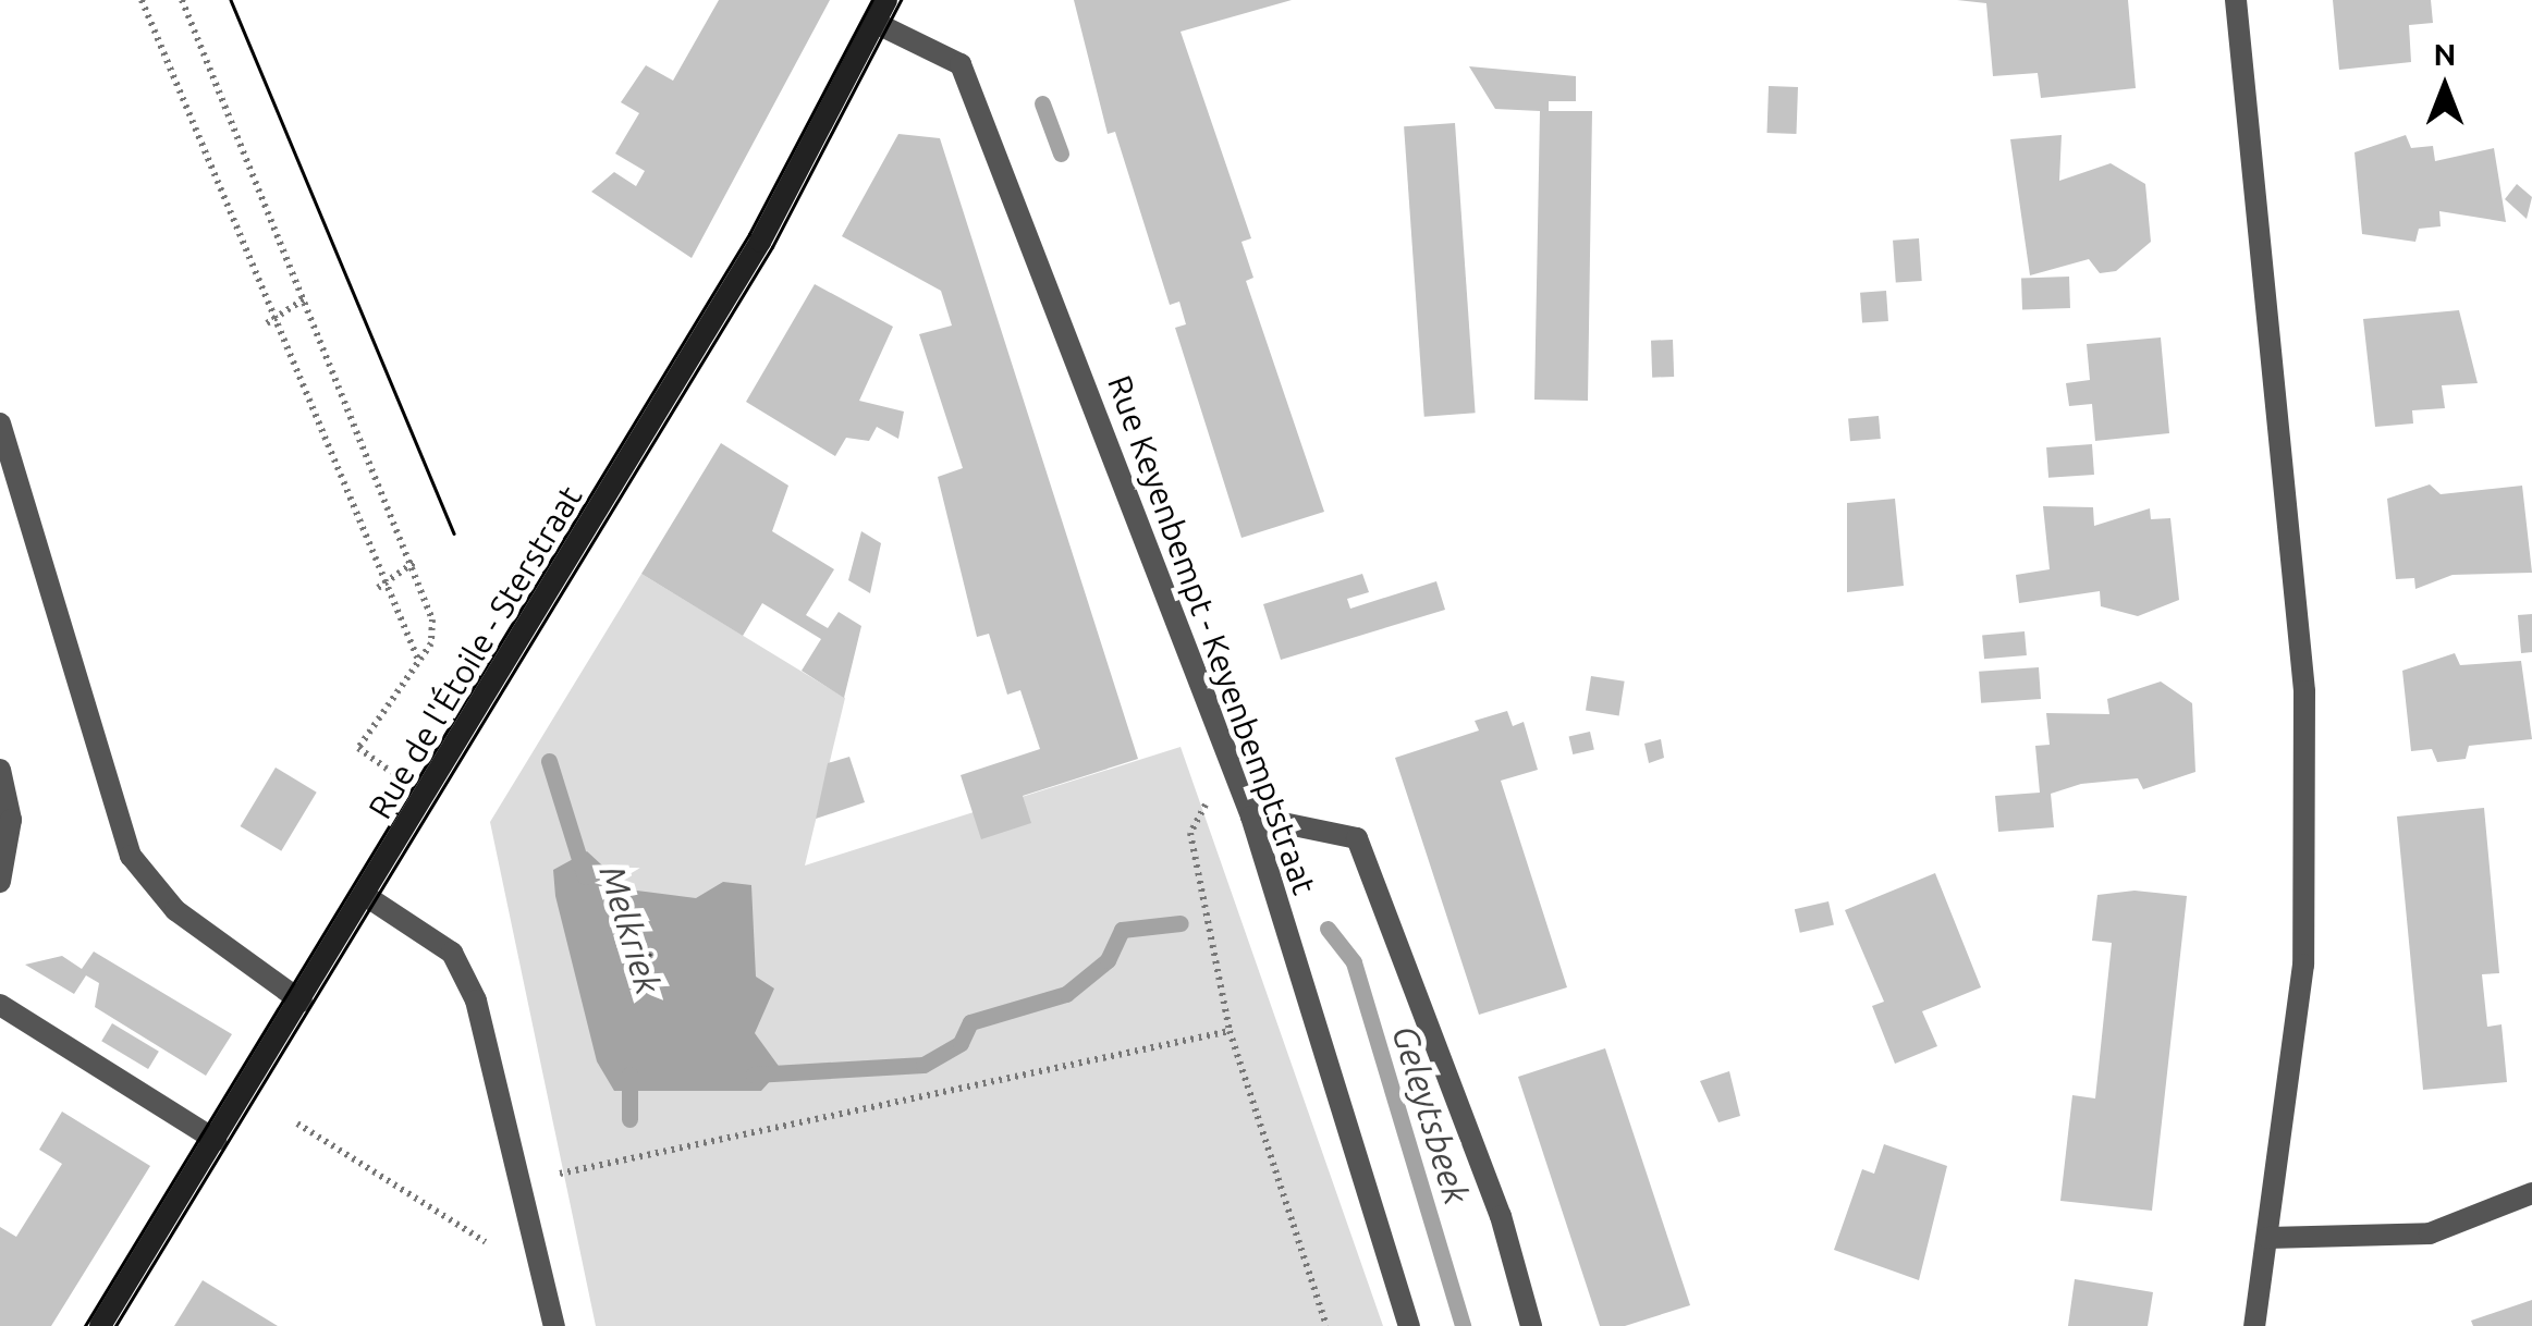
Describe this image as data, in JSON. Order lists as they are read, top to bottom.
{
  "streets": {
    "street": ["Rue Keyenbempt - Keyenbemptstraat", "Rue de l'Étoile - Sterstraat"]
  },
  "crossings": [
    ["Rue Keyenbempt - Keyenbemptstraat", "Rue de l'Étoile - Sterstraat"]
  ],
  "water": ["Melkriek", "Geleytsbeek"],
  "north": "top"
}
